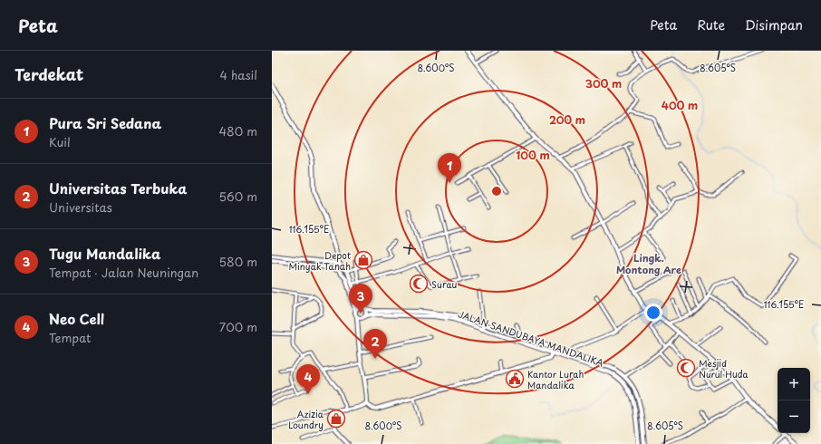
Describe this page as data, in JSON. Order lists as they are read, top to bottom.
{
  "streets": {
    "main road": ["JALAN SANDUBAYA MANDALIKA"]
  },
  "districts": ["Lingk. Montong Are"],
  "places": {
    "shop": ["Depot Minyak Tanah", "Azizia Loundry"],
    "mosque": ["Surau", "Mesjid Nurul Huda"],
    "public building": ["Kantor Lurah Mandalika"]
  },
  "page": {
    "header": "Peta",
    "nav": ["Peta", "Rute", "Disimpan"],
    "heading": ["Terdekat", "4 hasil"],
    "list": [
      {
        "mark": "1",
        "name": "Pura Sri Sedana",
        "note": "Kuil",
        "value": "480 m"
      },
      {
        "mark": "2",
        "name": "Universitas Terbuka",
        "note": "Universitas",
        "value": "560 m"
      },
      {
        "mark": "3",
        "name": "Tugu Mandalika",
        "note": "Tempat · Jalan Neuningan",
        "value": "580 m"
      },
      {
        "mark": "4",
        "name": "Neo Cell",
        "note": "Tempat",
        "value": "700 m"
      }
    ],
    "pins": [
      "1",
      "3",
      "2",
      "4"
    ],
    "map_buttons": ["+", "−"]
  },
  "coordinates": ["8.600°S", "8.605°S", "116.155°E"],
  "rings": [
    "300 m",
    "400 m",
    "200 m",
    "100 m"
  ]
}
